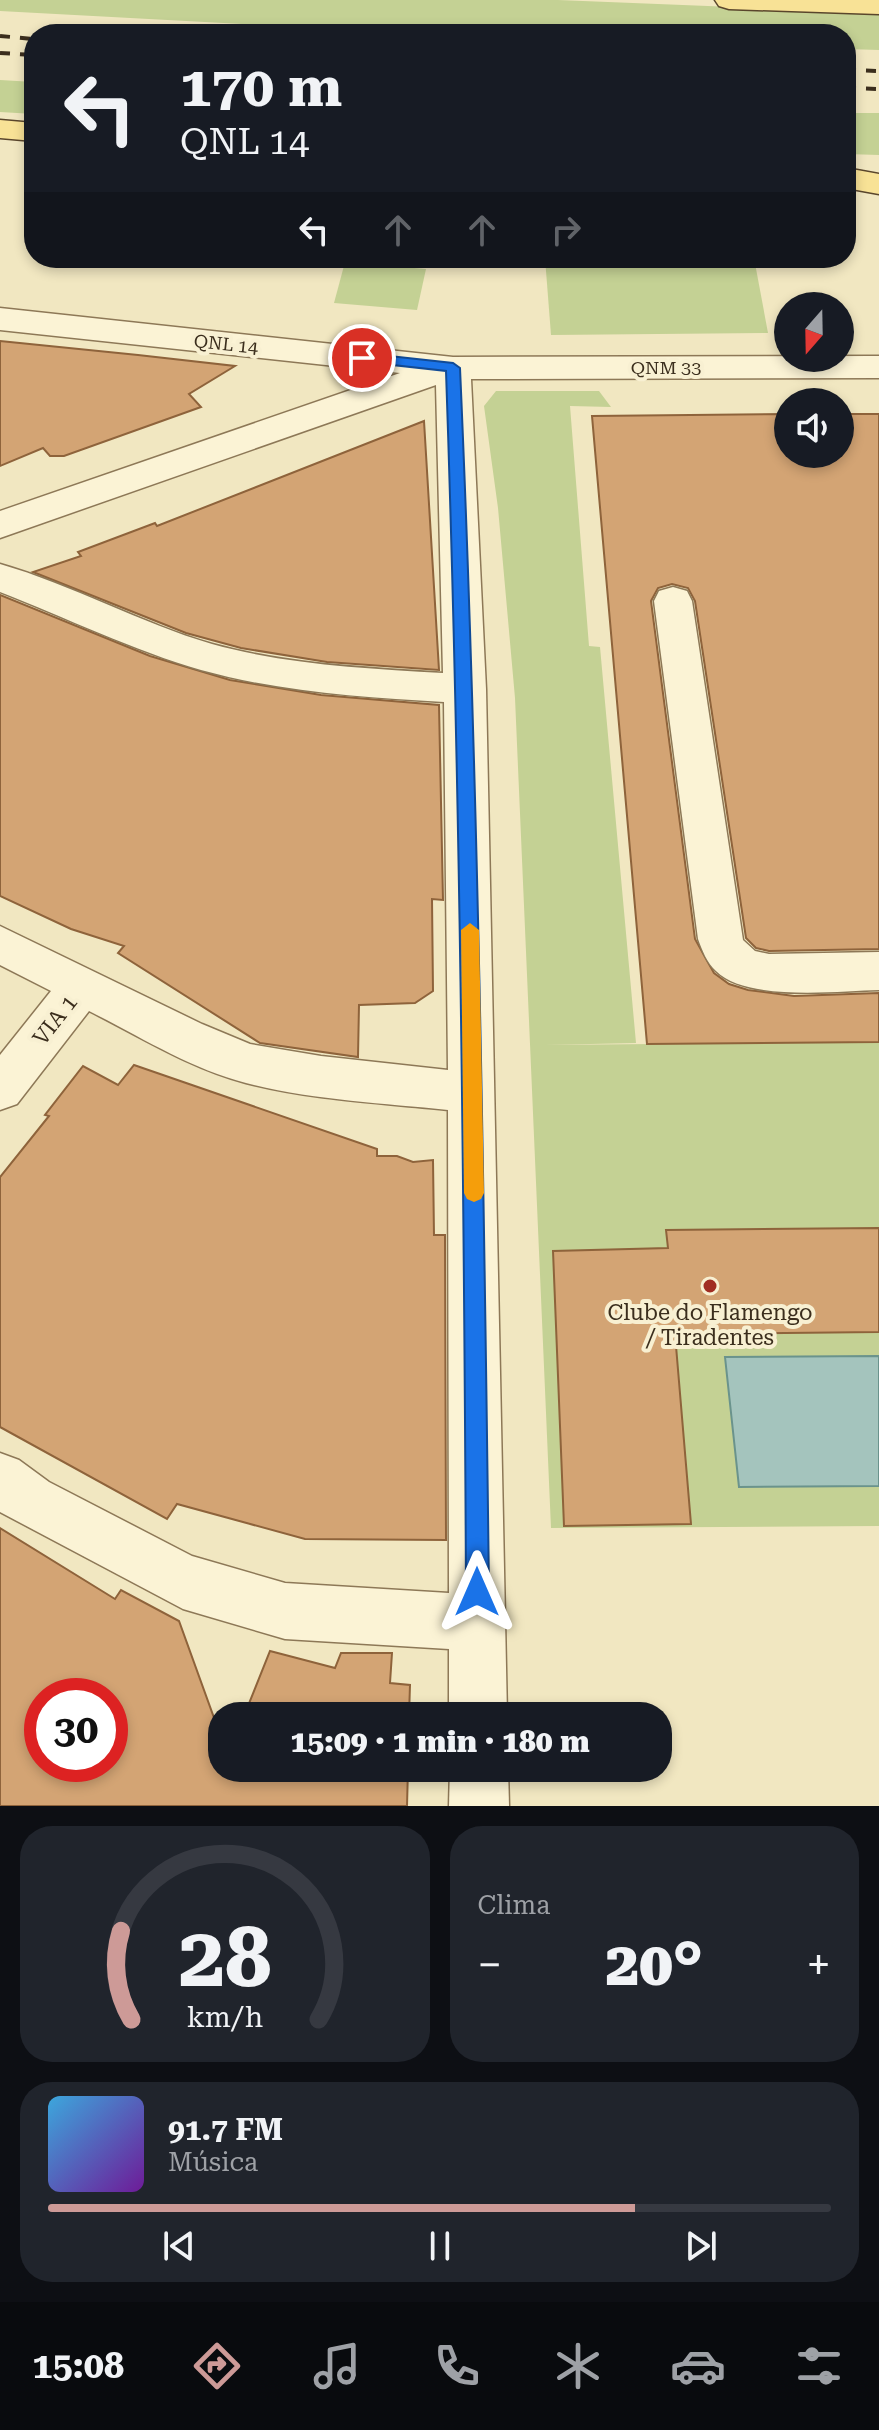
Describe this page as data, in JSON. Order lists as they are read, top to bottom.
{
  "streets": {
    "street": ["QNL 14", "QNM 33", "VIA 1"]
  },
  "crossings": [
    ["QNL 14", "QNM 33"]
  ],
  "places": ["Clube do Flamengo / Tiradentes"],
  "north": "bottom",
  "page": {
    "turn": ["170 m", "QNL 14"],
    "limit": "30",
    "trip": "15:09 · 1 min · 180 m",
    "tile": "Clima",
    "heat": ["−", "20°", "+"],
    "song": ["91.7 FM", "Música"],
    "tabs": "15:08",
    "gauge": ["28", "km/h"]
  }
}
